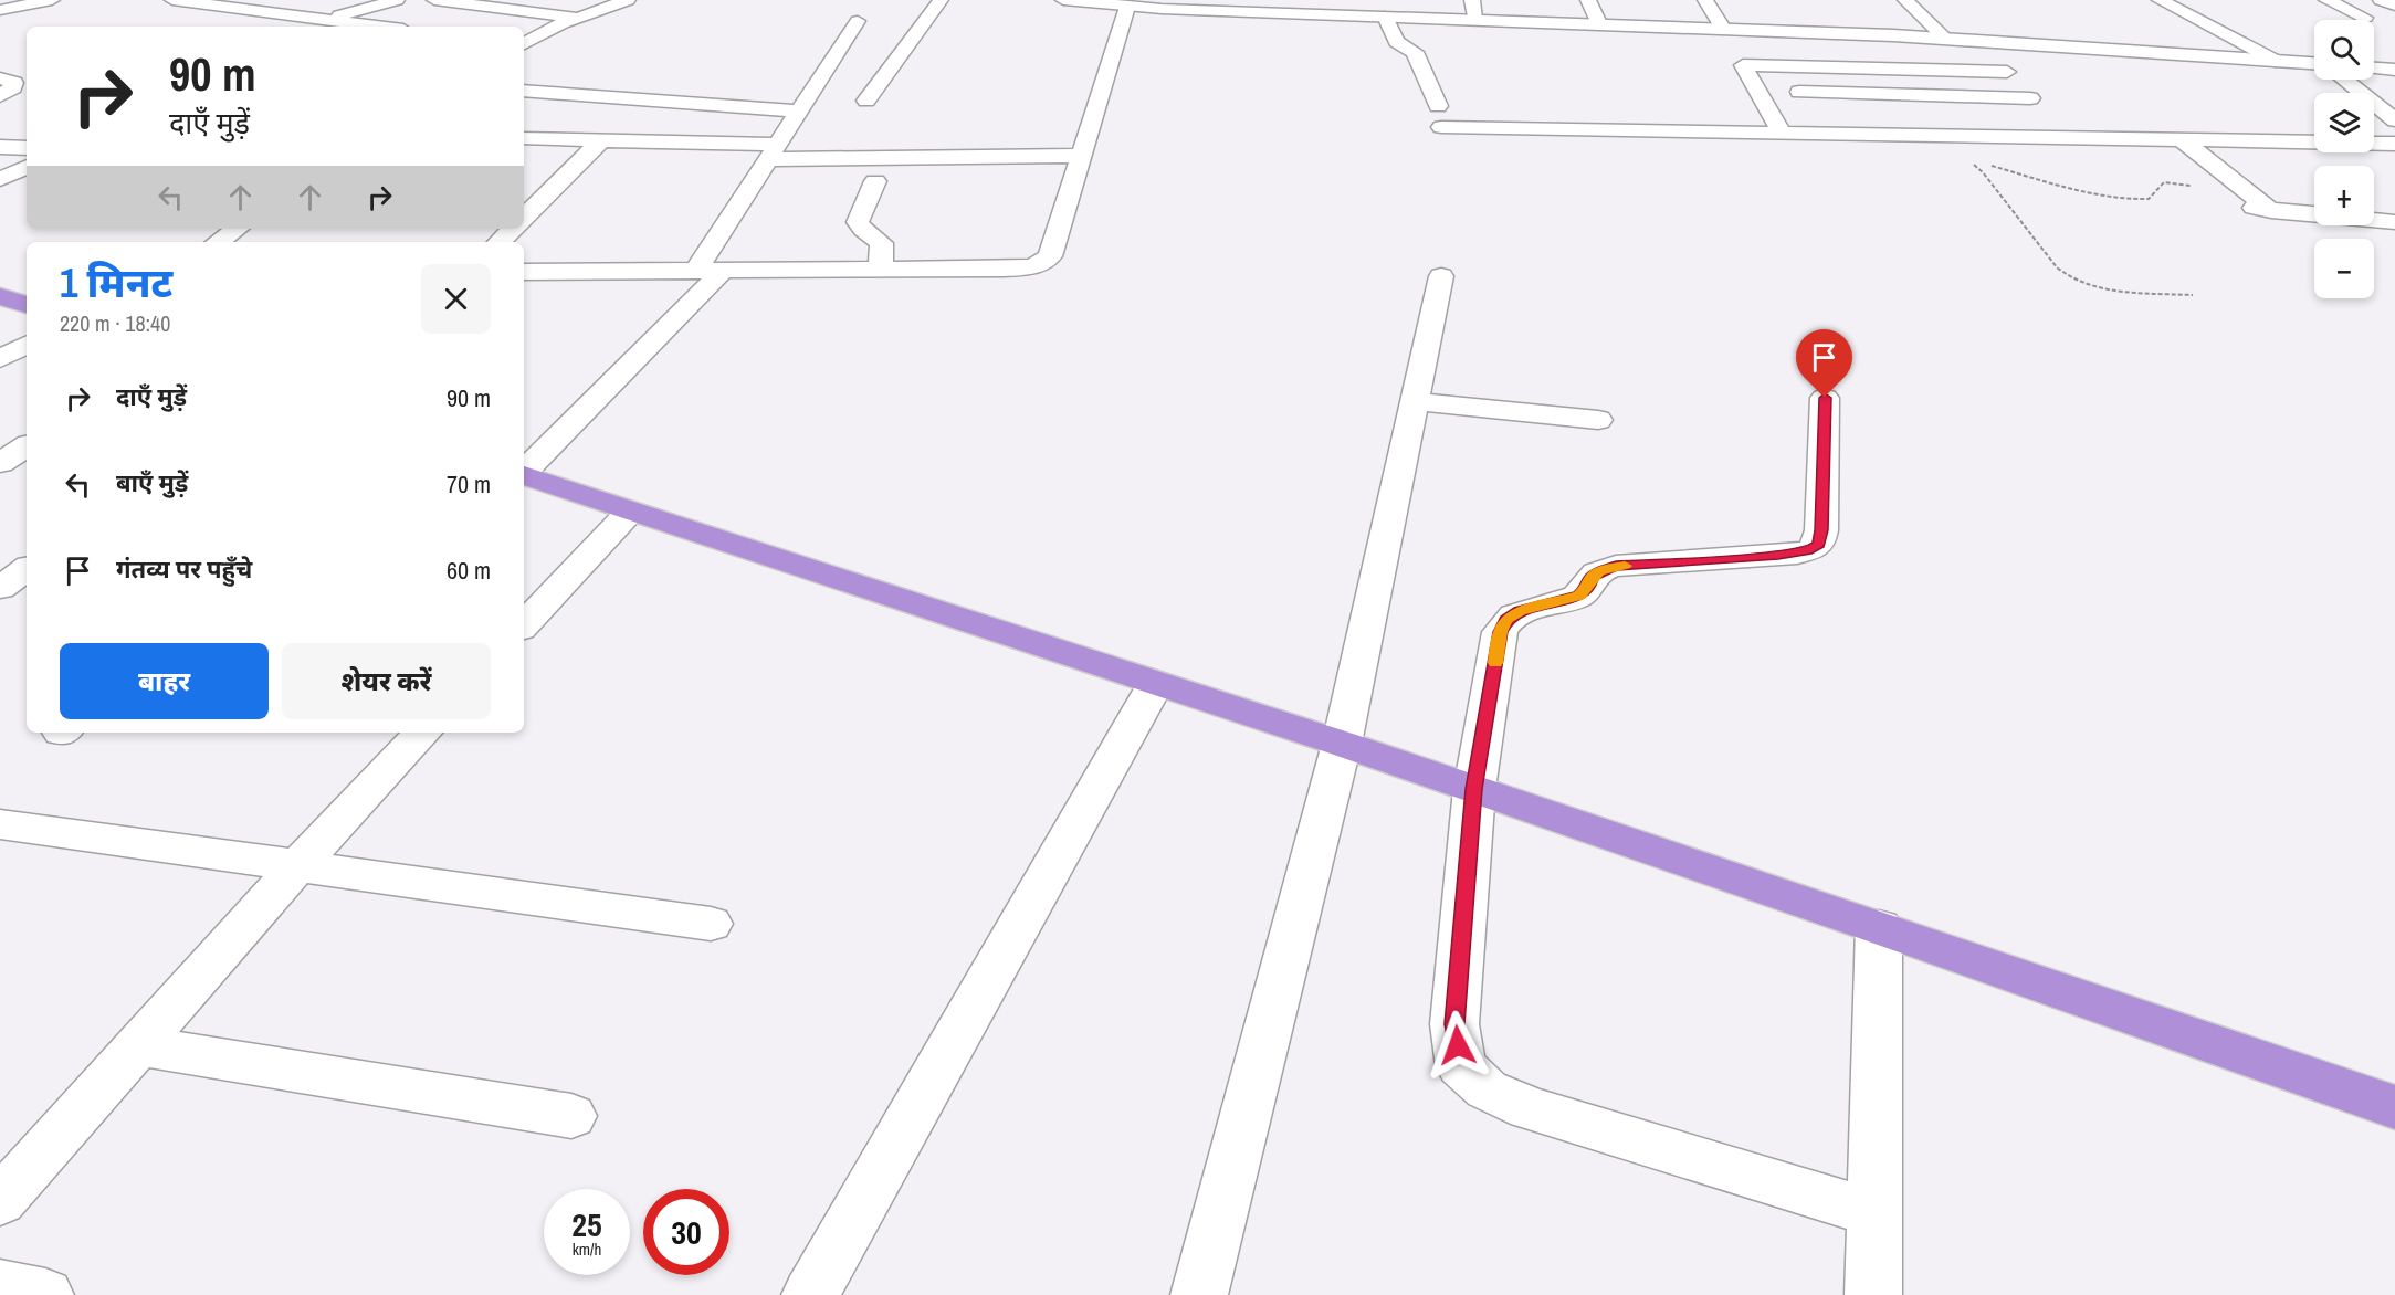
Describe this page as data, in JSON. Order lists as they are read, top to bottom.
{
  "page": {
    "map_buttons": ["+", "−"],
    "turn": ["90 m", "दाएँ मुड़ें"],
    "heading": ["1 मिनट", "220 m · 18:40"],
    "list": [
      {
        "name": "दाएँ मुड़ें",
        "value": "90 m"
      },
      {
        "name": "बाएँ मुड़ें",
        "value": "70 m"
      },
      {
        "name": "गंतव्य पर पहुँचे",
        "value": "60 m"
      }
    ],
    "buttons": ["बाहर", "शेयर करें"],
    "speed": "25 km/h",
    "limit": "30"
  }
}
